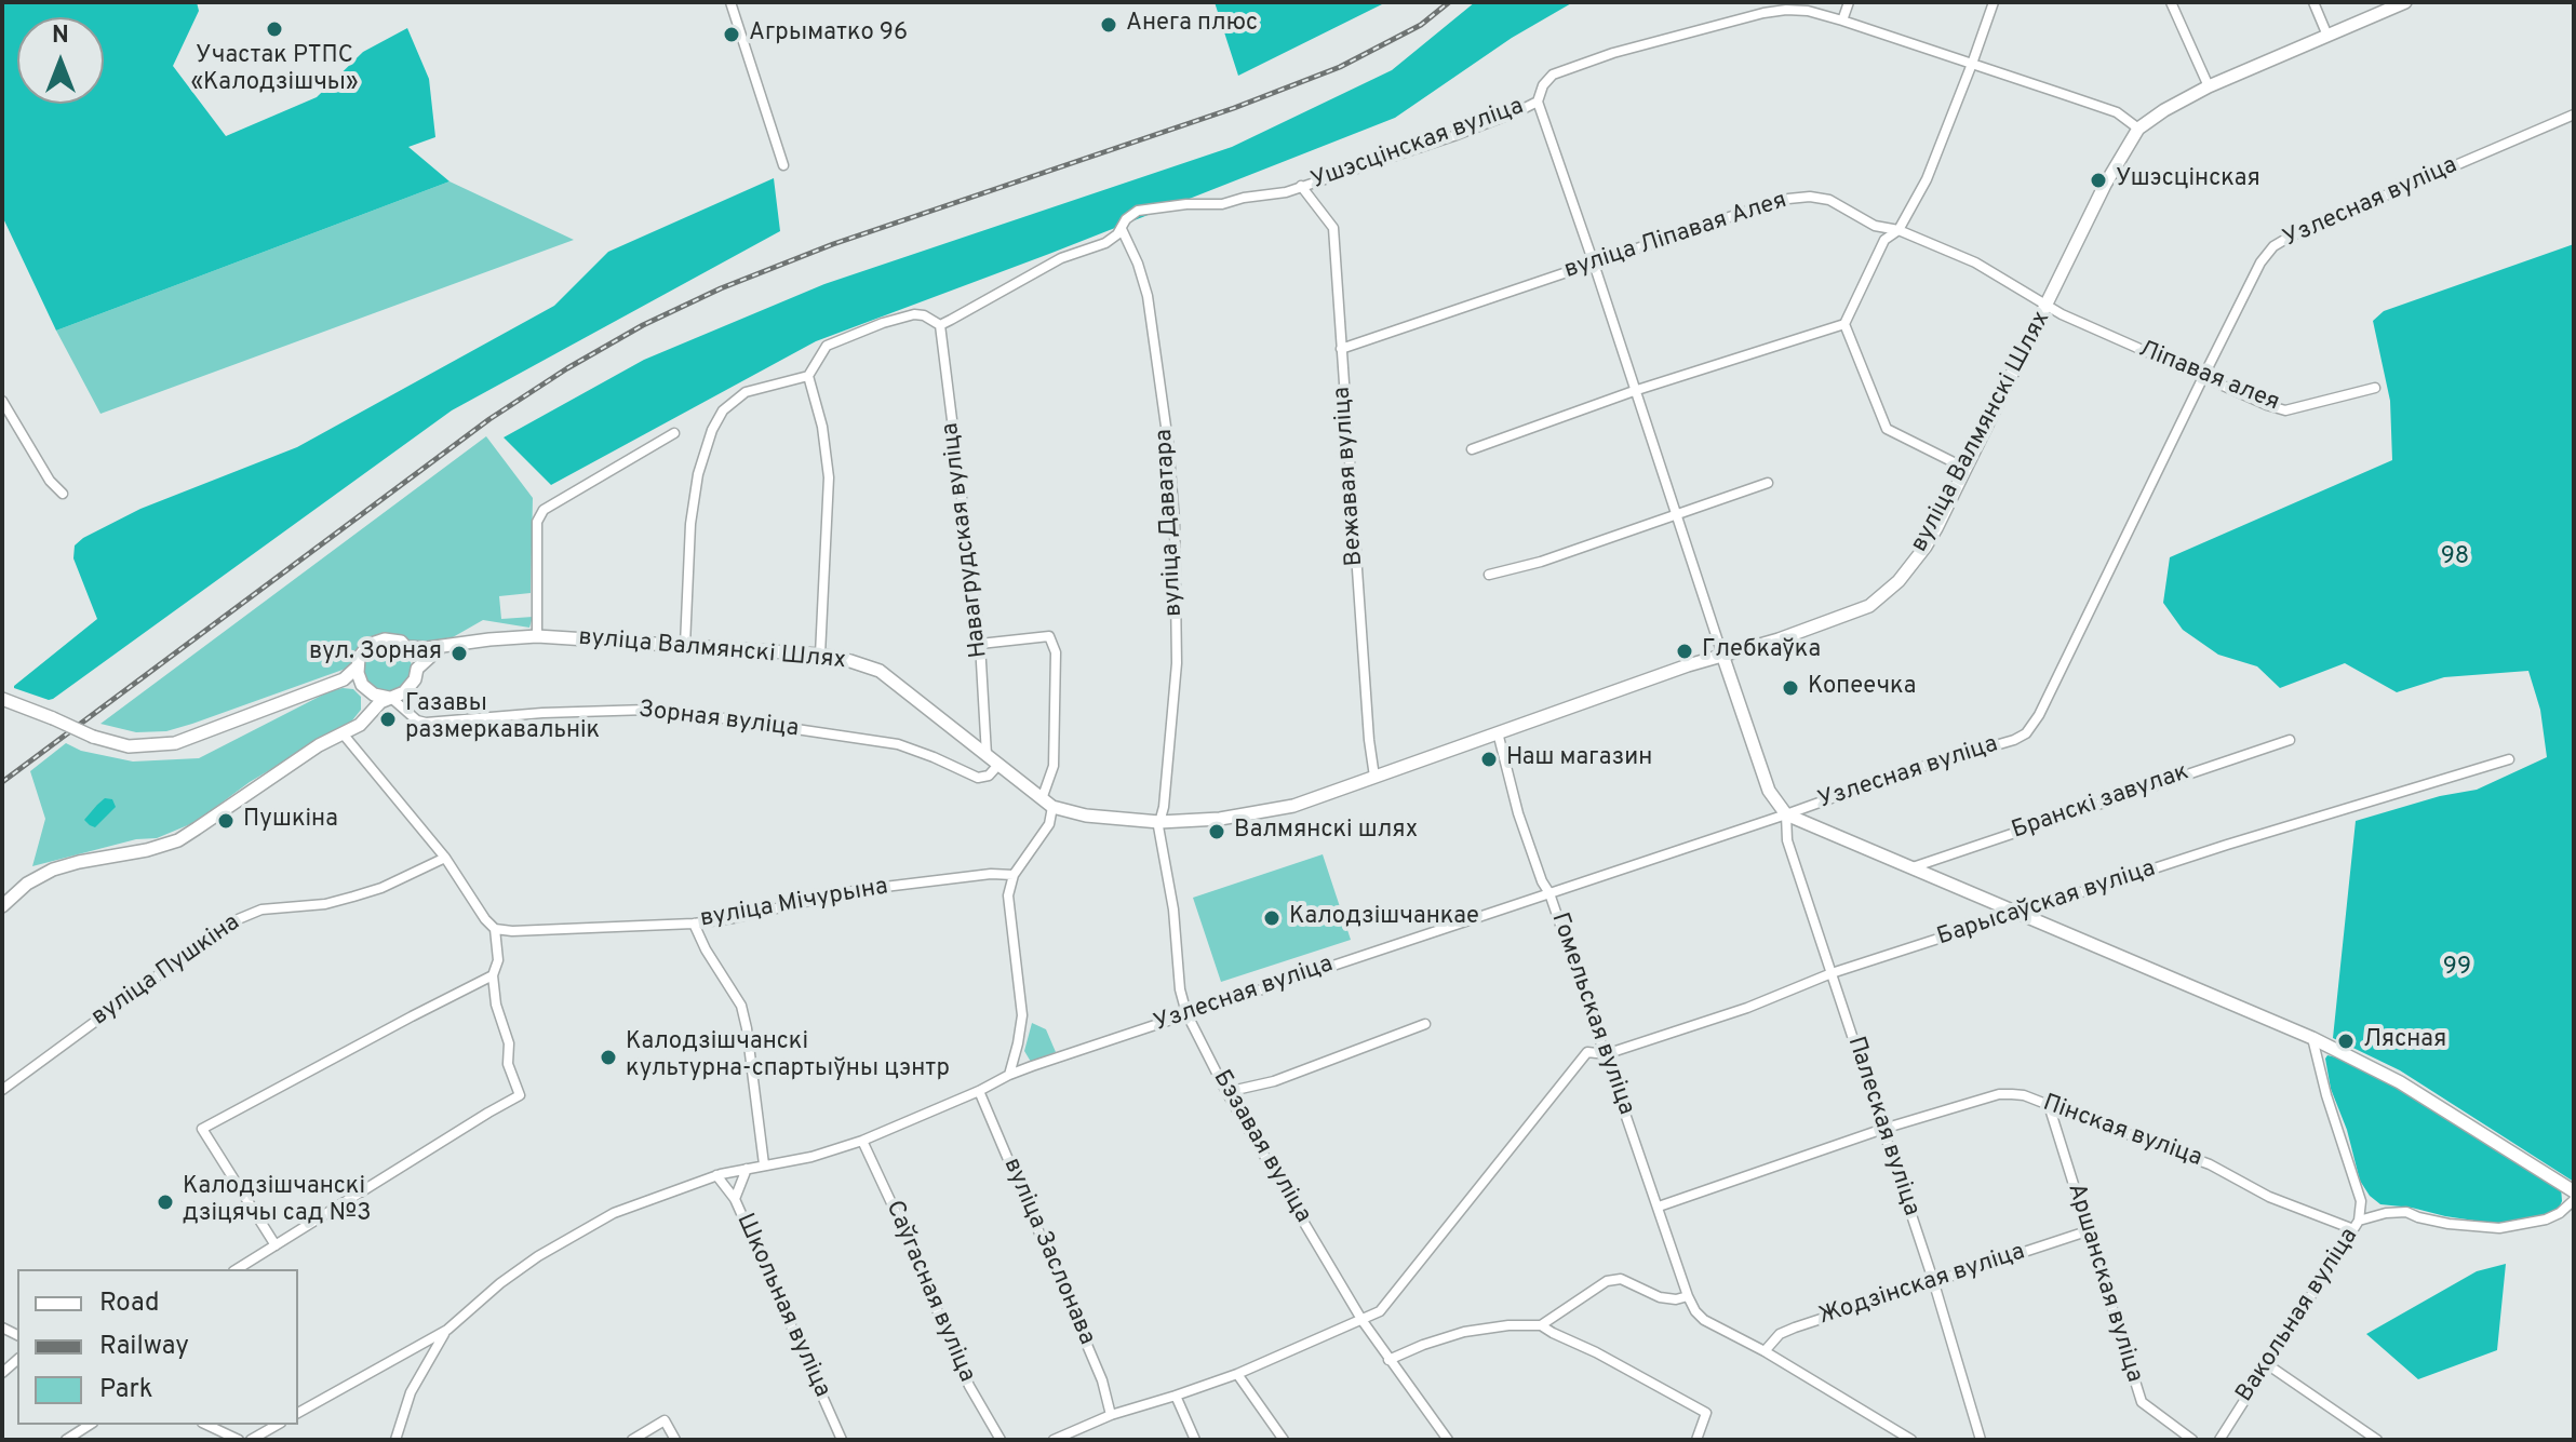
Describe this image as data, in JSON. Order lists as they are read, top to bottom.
{
  "streets": {
    "main road": ["вуліца Валмянскі Шлях"],
    "street": [
      "Ушэсцінская вуліца",
      "Узлесная вуліца",
      "вуліца Ліпавая Алея",
      "Ліпавая алея",
      "Вежавая вуліца",
      "вуліца Даватара",
      "Навагрудская вуліца",
      "Зорная вуліца",
      "Бранскі завулак",
      "вуліца Мічурына",
      "Барысаўская вуліца",
      "вуліца Пушкіна",
      "Гомельская вуліца",
      "Палеская вуліца",
      "Пінская вуліца",
      "Бэзавая вуліца",
      "вуліца Заслонава",
      "Аршанская вуліца",
      "Жодзінская вуліца",
      "Саўгасная вуліца",
      "Школьная вуліца",
      "Вакольная вуліца"
    ]
  },
  "crossings": [
    ["Ушэсцінская вуліца", "вуліца Валмянскі Шлях"],
    ["Ушэсцінская вуліца", "Вежавая вуліца"],
    ["Ушэсцінская вуліца", "вуліца Даватара"],
    ["Ушэсцінская вуліца", "Навагрудская вуліца"],
    ["Узлесная вуліца", "Ліпавая алея"],
    ["Узлесная вуліца", "Гомельская вуліца"],
    ["Узлесная вуліца", "Палеская вуліца"],
    ["Узлесная вуліца", "Бэзавая вуліца"],
    ["вуліца Ліпавая Алея", "Ліпавая алея"],
    ["вуліца Ліпавая Алея", "вуліца Валмянскі Шлях"],
    ["вуліца Ліпавая Алея", "Вежавая вуліца"],
    ["Ліпавая алея", "вуліца Валмянскі Шлях"],
    ["вуліца Валмянскі Шлях", "Вежавая вуліца"],
    ["вуліца Валмянскі Шлях", "вуліца Даватара"],
    ["вуліца Валмянскі Шлях", "Навагрудская вуліца"],
    ["вуліца Валмянскі Шлях", "Зорная вуліца"],
    ["вуліца Валмянскі Шлях", "Гомельская вуліца"],
    ["вуліца Валмянскі Шлях", "Бэзавая вуліца"],
    ["вуліца Даватара", "Бэзавая вуліца"],
    ["Барысаўская вуліца", "Гомельская вуліца"],
    ["Барысаўская вуліца", "Палеская вуліца"],
    ["Гомельская вуліца", "Пінская вуліца"],
    ["Палеская вуліца", "Пінская вуліца"],
    ["Палеская вуліца", "Жодзінская вуліца"],
    ["Пінская вуліца", "Аршанская вуліца"],
    ["Пінская вуліца", "Вакольная вуліца"],
    ["Аршанская вуліца", "Жодзінская вуліца"]
  ],
  "parks": ["98", "99"],
  "places": [
    "Анега плюс",
    "Участак РТПС «Калодзішчы»",
    "Агрыматко 96",
    "Ушэсцінская",
    "Глебкаўка",
    "вул. Зорная",
    "Копеечка",
    "Газавы размеркавальнік",
    "Наш магазин",
    "Пушкіна",
    "Валмянскі шлях",
    "Калодзішчанкае",
    "Лясная",
    "Калодзішчанскі культурна-спартыўны цэнтр",
    "Калодзішчанскі дзіцячы сад №3"
  ],
  "legend": ["Road", "Railway", "Park"],
  "north": "top"
}
